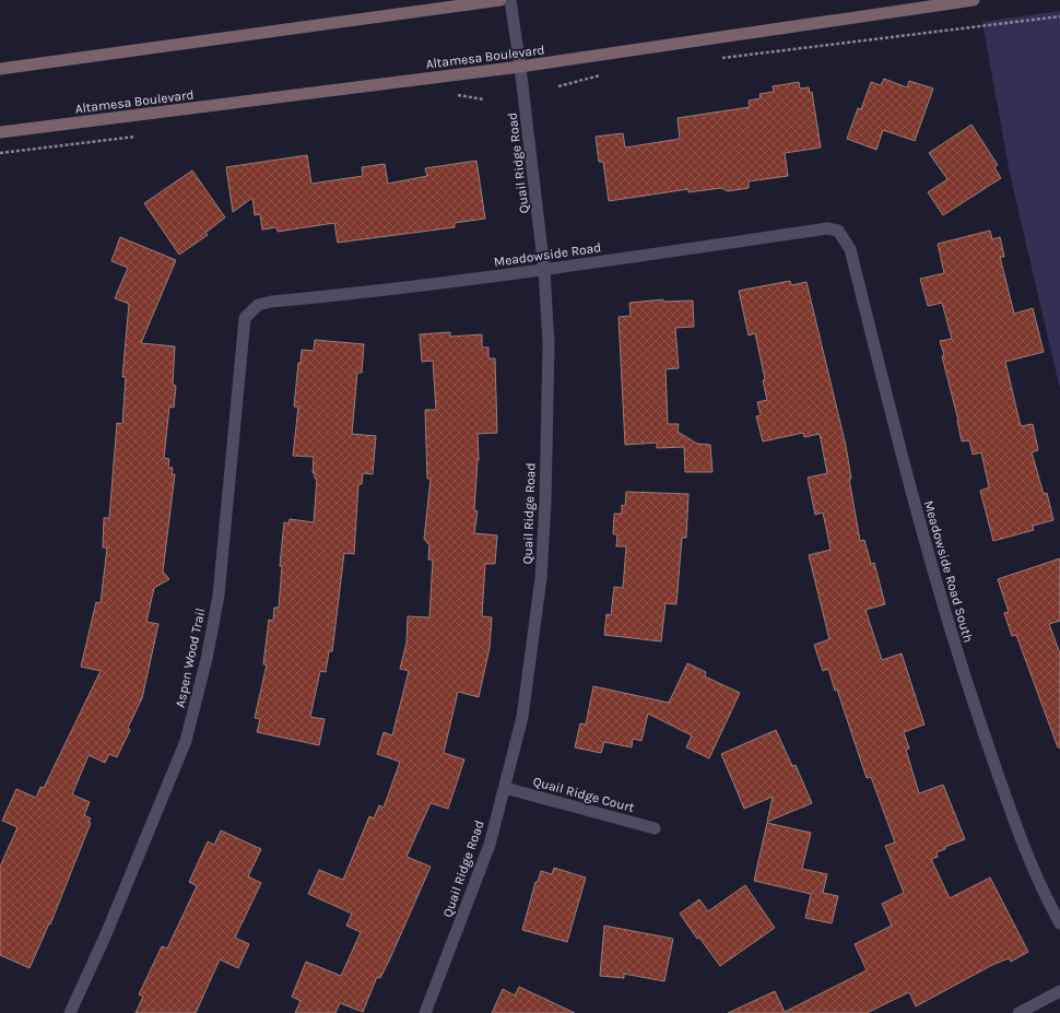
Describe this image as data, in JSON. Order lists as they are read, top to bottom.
{
  "streets": {
    "main road": ["Altamesa Boulevard"],
    "street": [
      "Quail Ridge Road",
      "Meadowside Road",
      "Meadowside Road South",
      "Aspen Wood Trail",
      "Quail Ridge Court"
    ]
  },
  "crossings": [
    ["Altamesa Boulevard", "Quail Ridge Road"],
    ["Quail Ridge Road", "Meadowside Road"],
    ["Quail Ridge Road", "Quail Ridge Court"],
    ["Meadowside Road", "Meadowside Road South"],
    ["Meadowside Road", "Aspen Wood Trail"]
  ]
}
